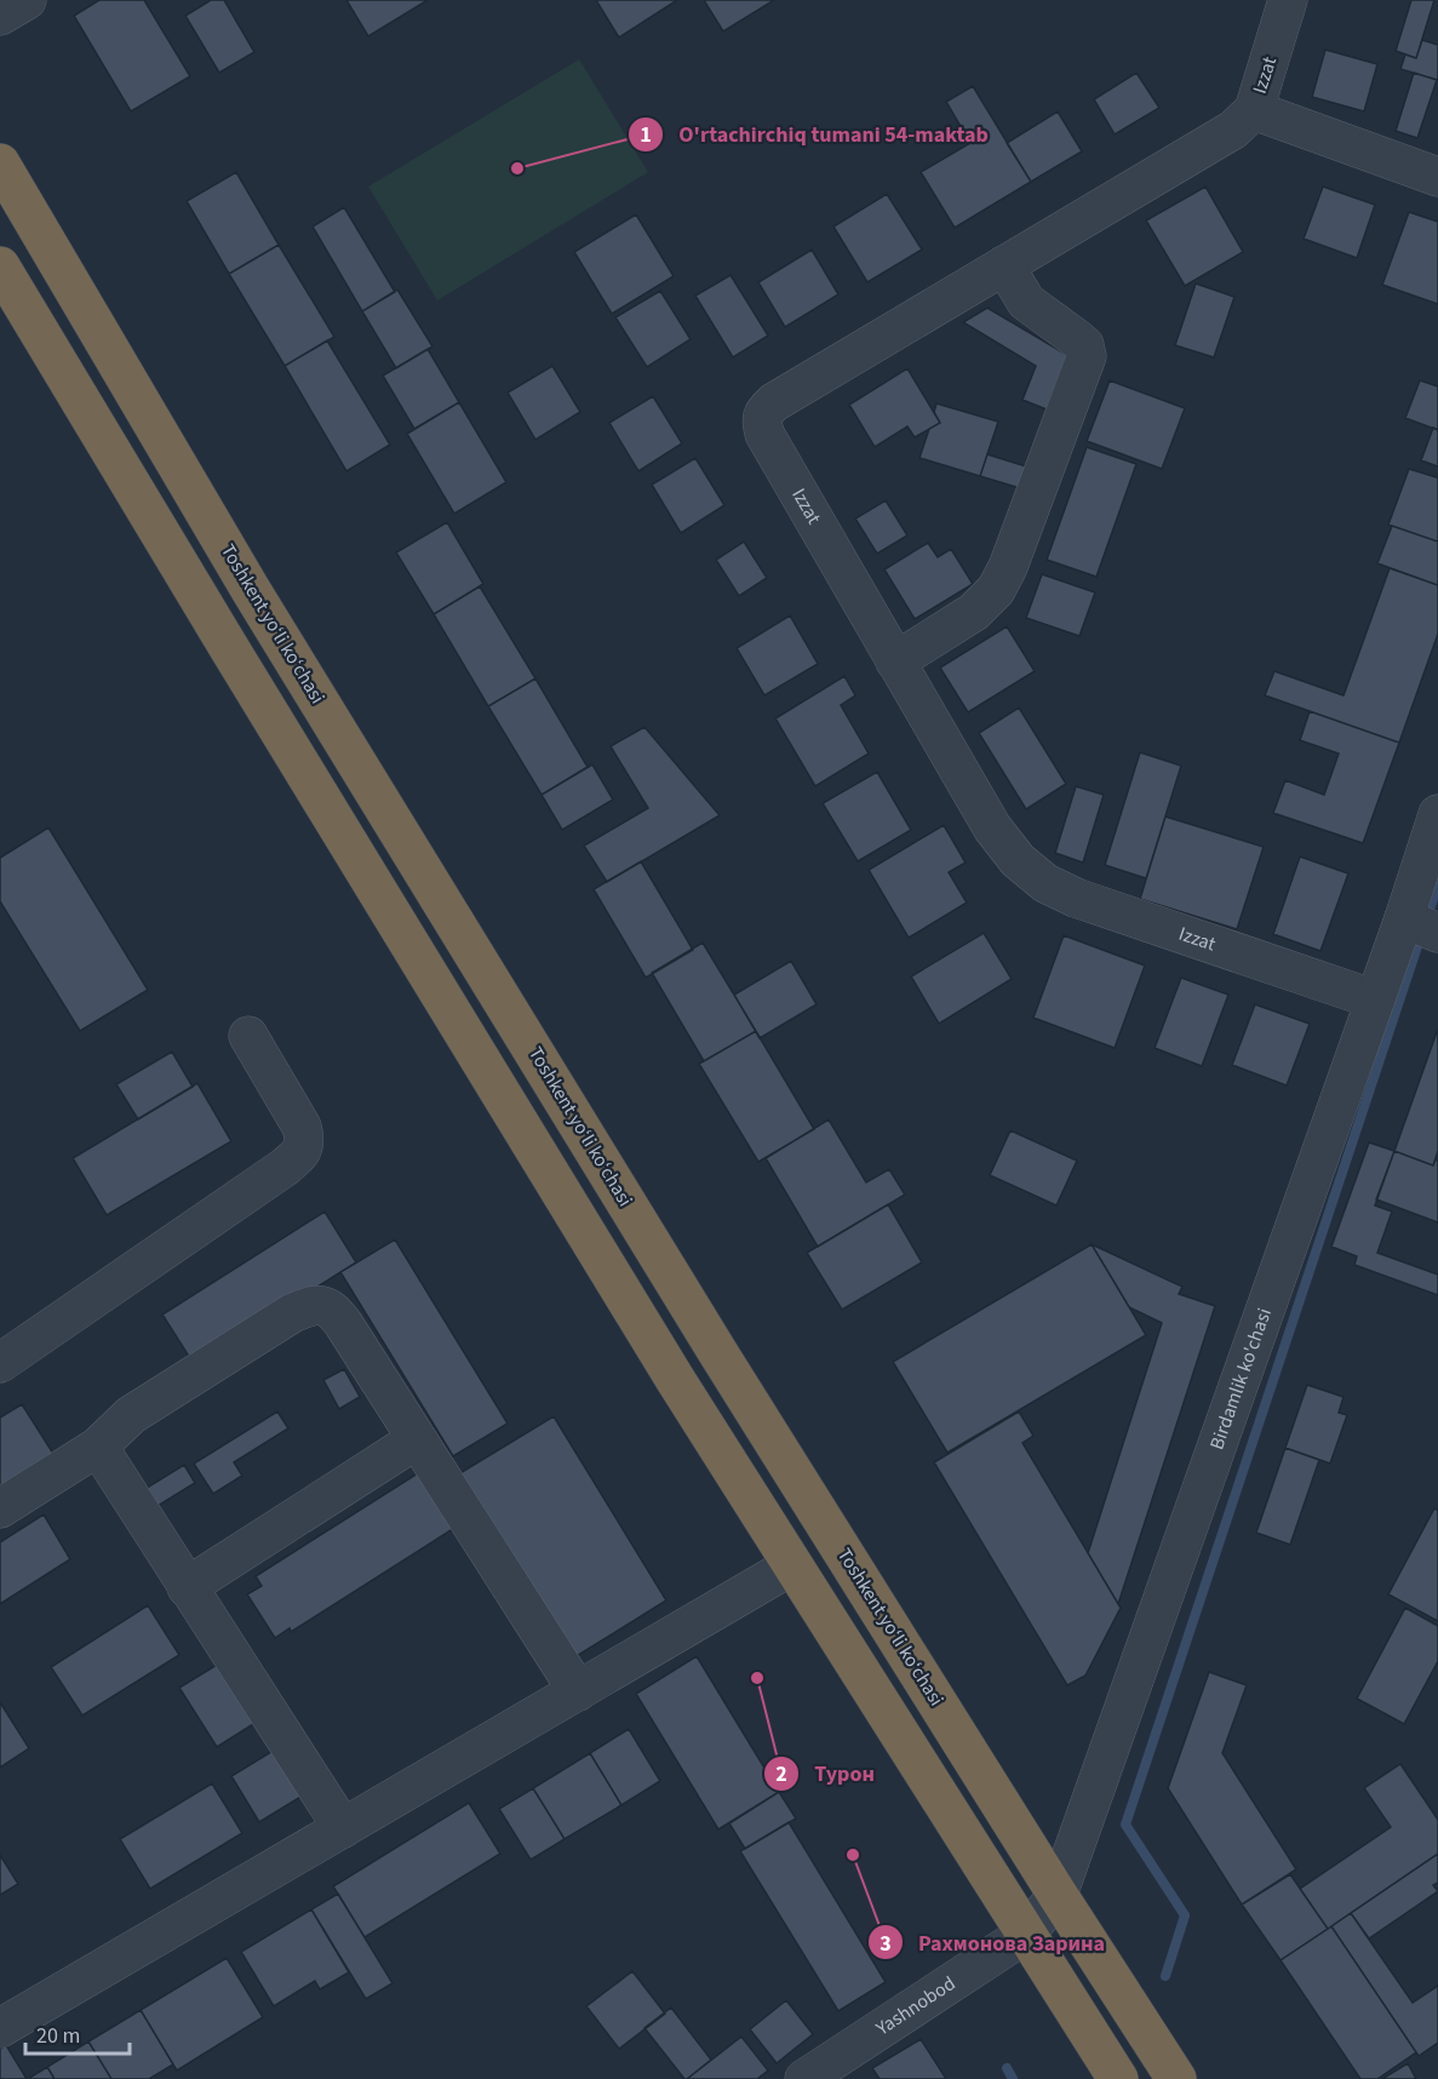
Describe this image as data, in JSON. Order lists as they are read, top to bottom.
{
  "streets": {
    "highway": ["Toshkent yo‘li ko‘chasi"],
    "street": ["Izzat", "Birdamlik ko'chasi", "Yashnobod"]
  },
  "crossings": [
    ["Izzat", "Birdamlik ko'chasi"],
    ["Toshkent yo‘li ko‘chasi", "Birdamlik ko'chasi"],
    ["Birdamlik ko'chasi", "Yashnobod"]
  ],
  "places": ["O'rtachirchiq tumani 54-maktab", "Турон", "Рахмонова Зарина"],
  "scale_bar": "20 m"
}
